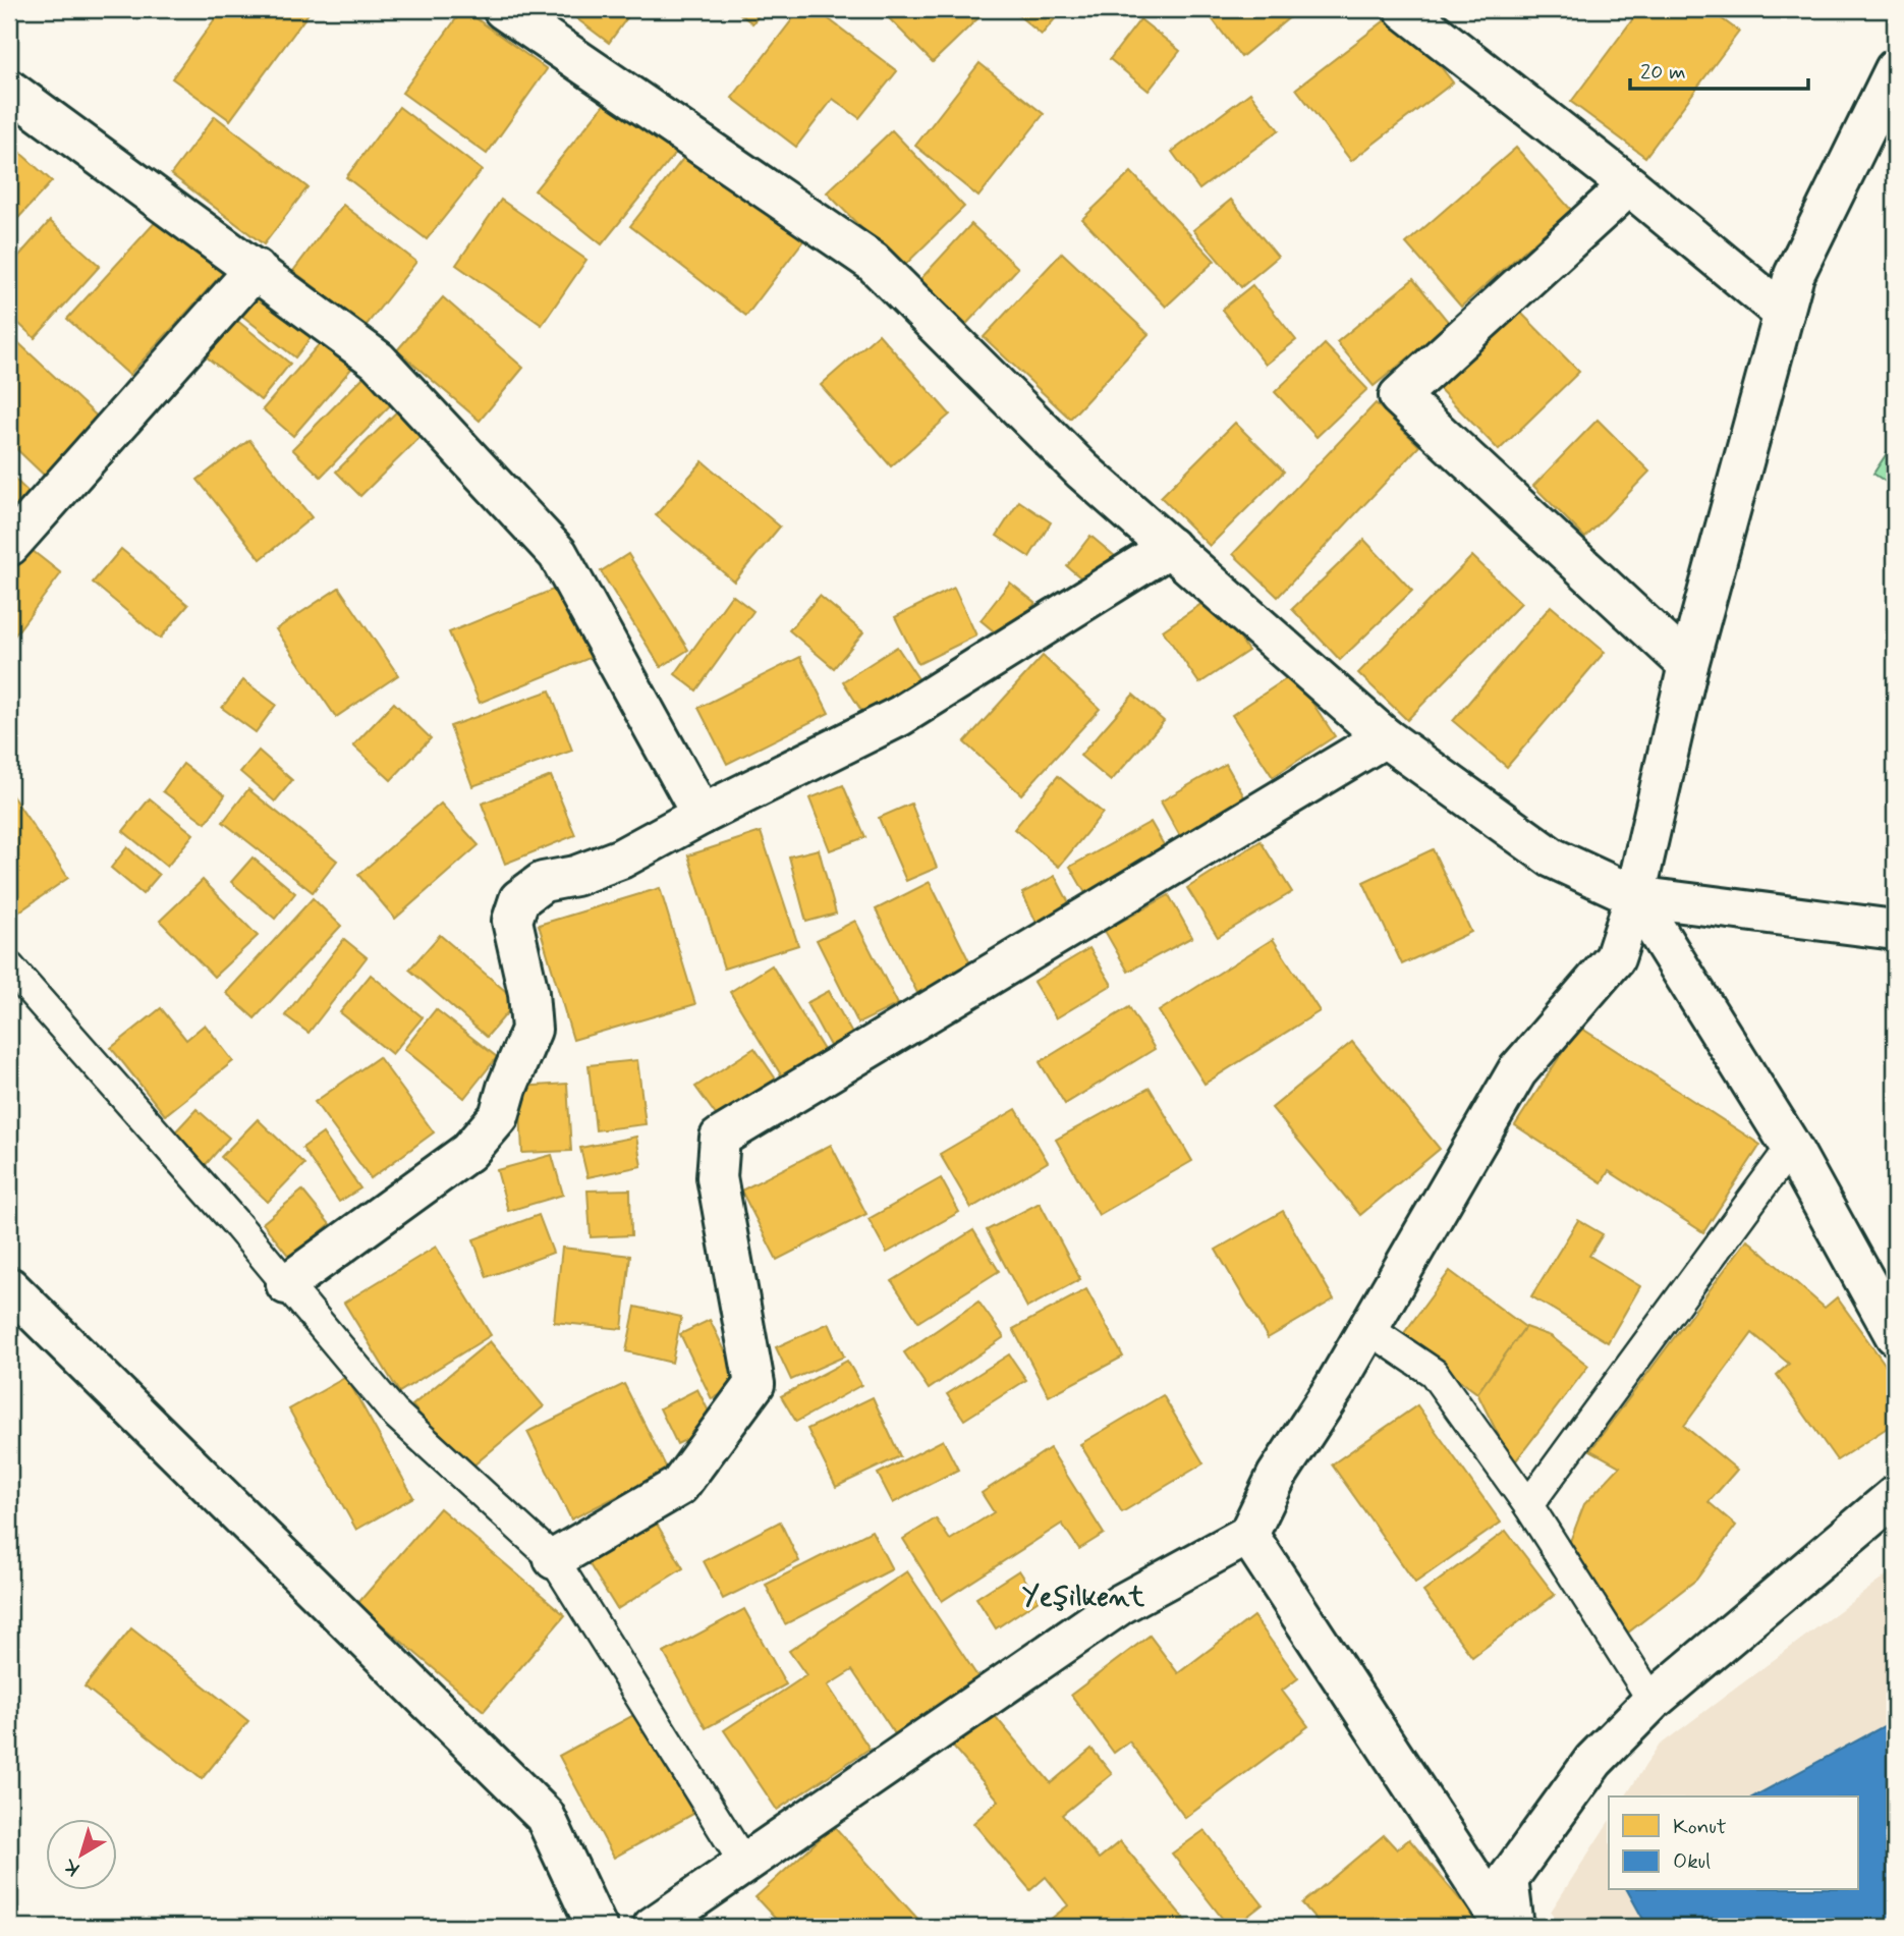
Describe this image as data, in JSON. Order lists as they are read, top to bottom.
{
  "districts": ["Yeşilkent"],
  "legend": ["Konut", "Okul"],
  "scale_bar": "20 m",
  "north": "bottom left"
}
